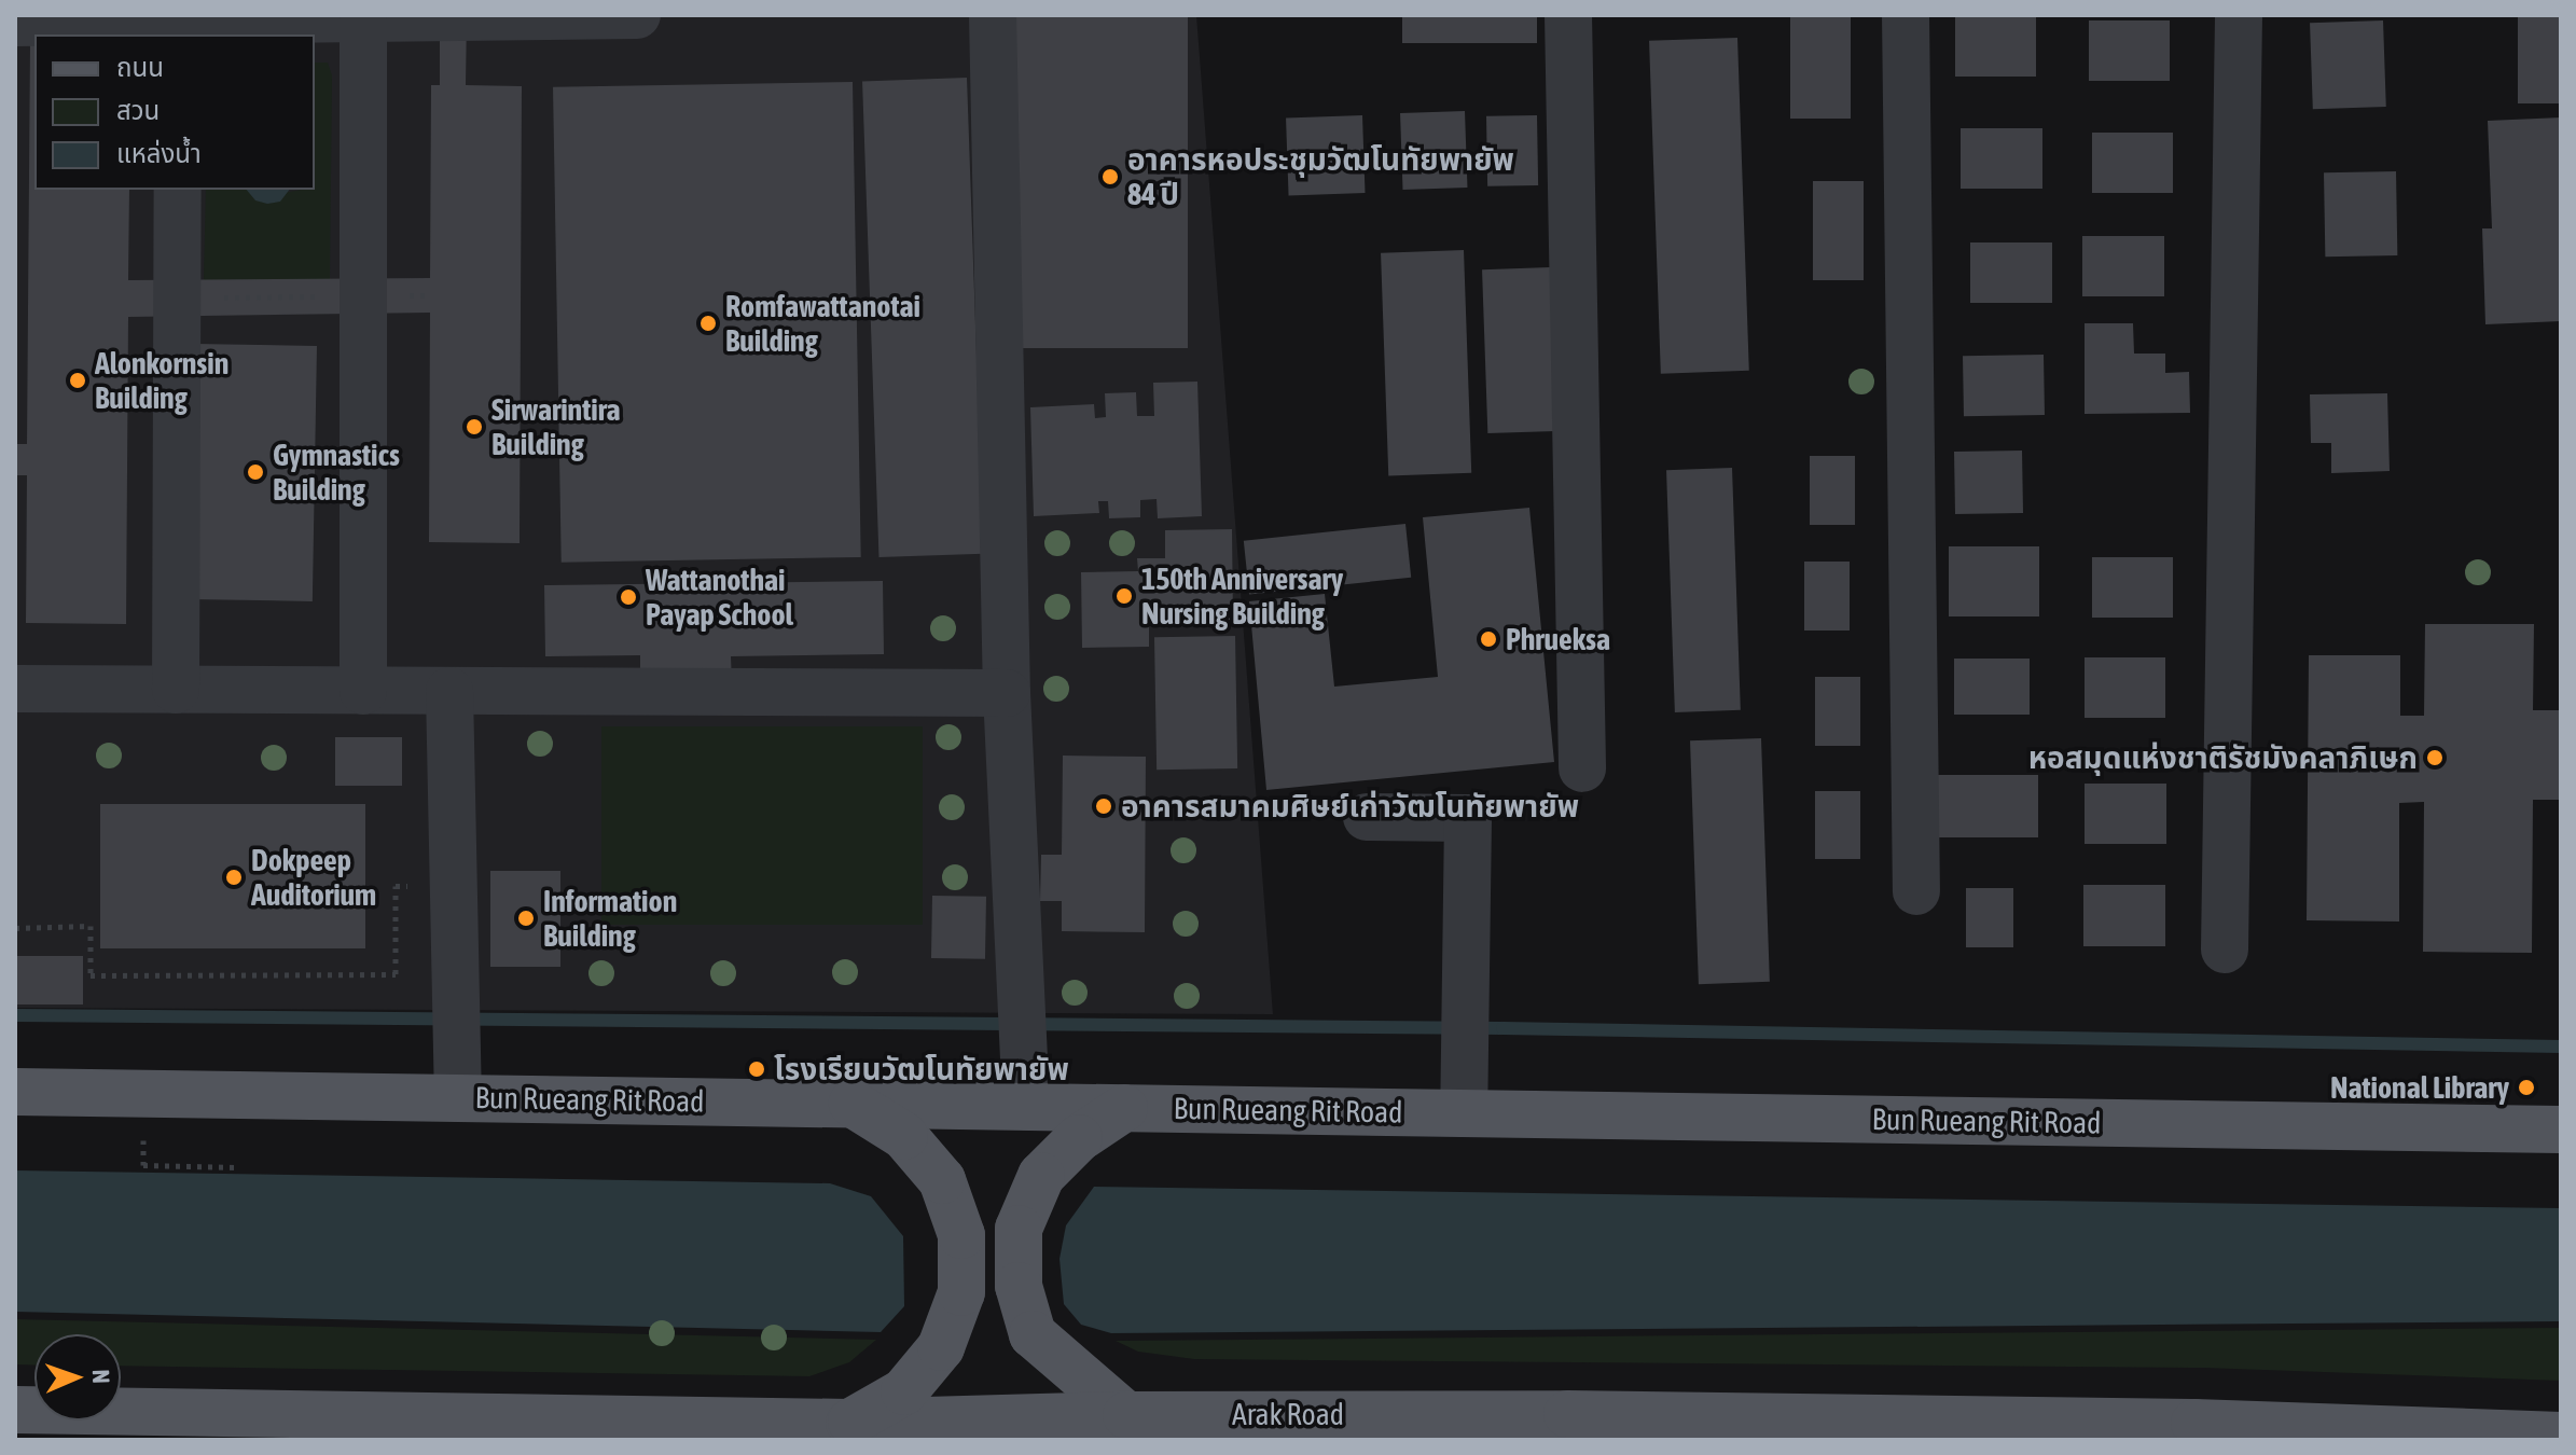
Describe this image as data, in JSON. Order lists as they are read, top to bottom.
{
  "streets": {
    "main road": ["Bun Rueang Rit Road", "Arak Road"]
  },
  "places": [
    "อาคารหอประชุมวัฒโนทัยพายัพ 84 ปี",
    "Romfawattanotai Building",
    "Alonkornsin Building",
    "Sirwarintira Building",
    "Gymnastics Building",
    "150th Anniversary Nursing Building",
    "Wattanothai Payap School",
    "Phrueksa",
    "หอสมุดแห่งชาติรัชมังคลาภิเษก",
    "อาคารสมาคมศิษย์เก่าวัฒโนทัยพายัพ",
    "Dokpeep Auditorium",
    "Information Building",
    "โรงเรียนวัฒโนทัยพายัพ",
    "National Library"
  ],
  "legend": ["ถนน", "สวน", "แหล่งน้ำ"],
  "north": "right"
}
